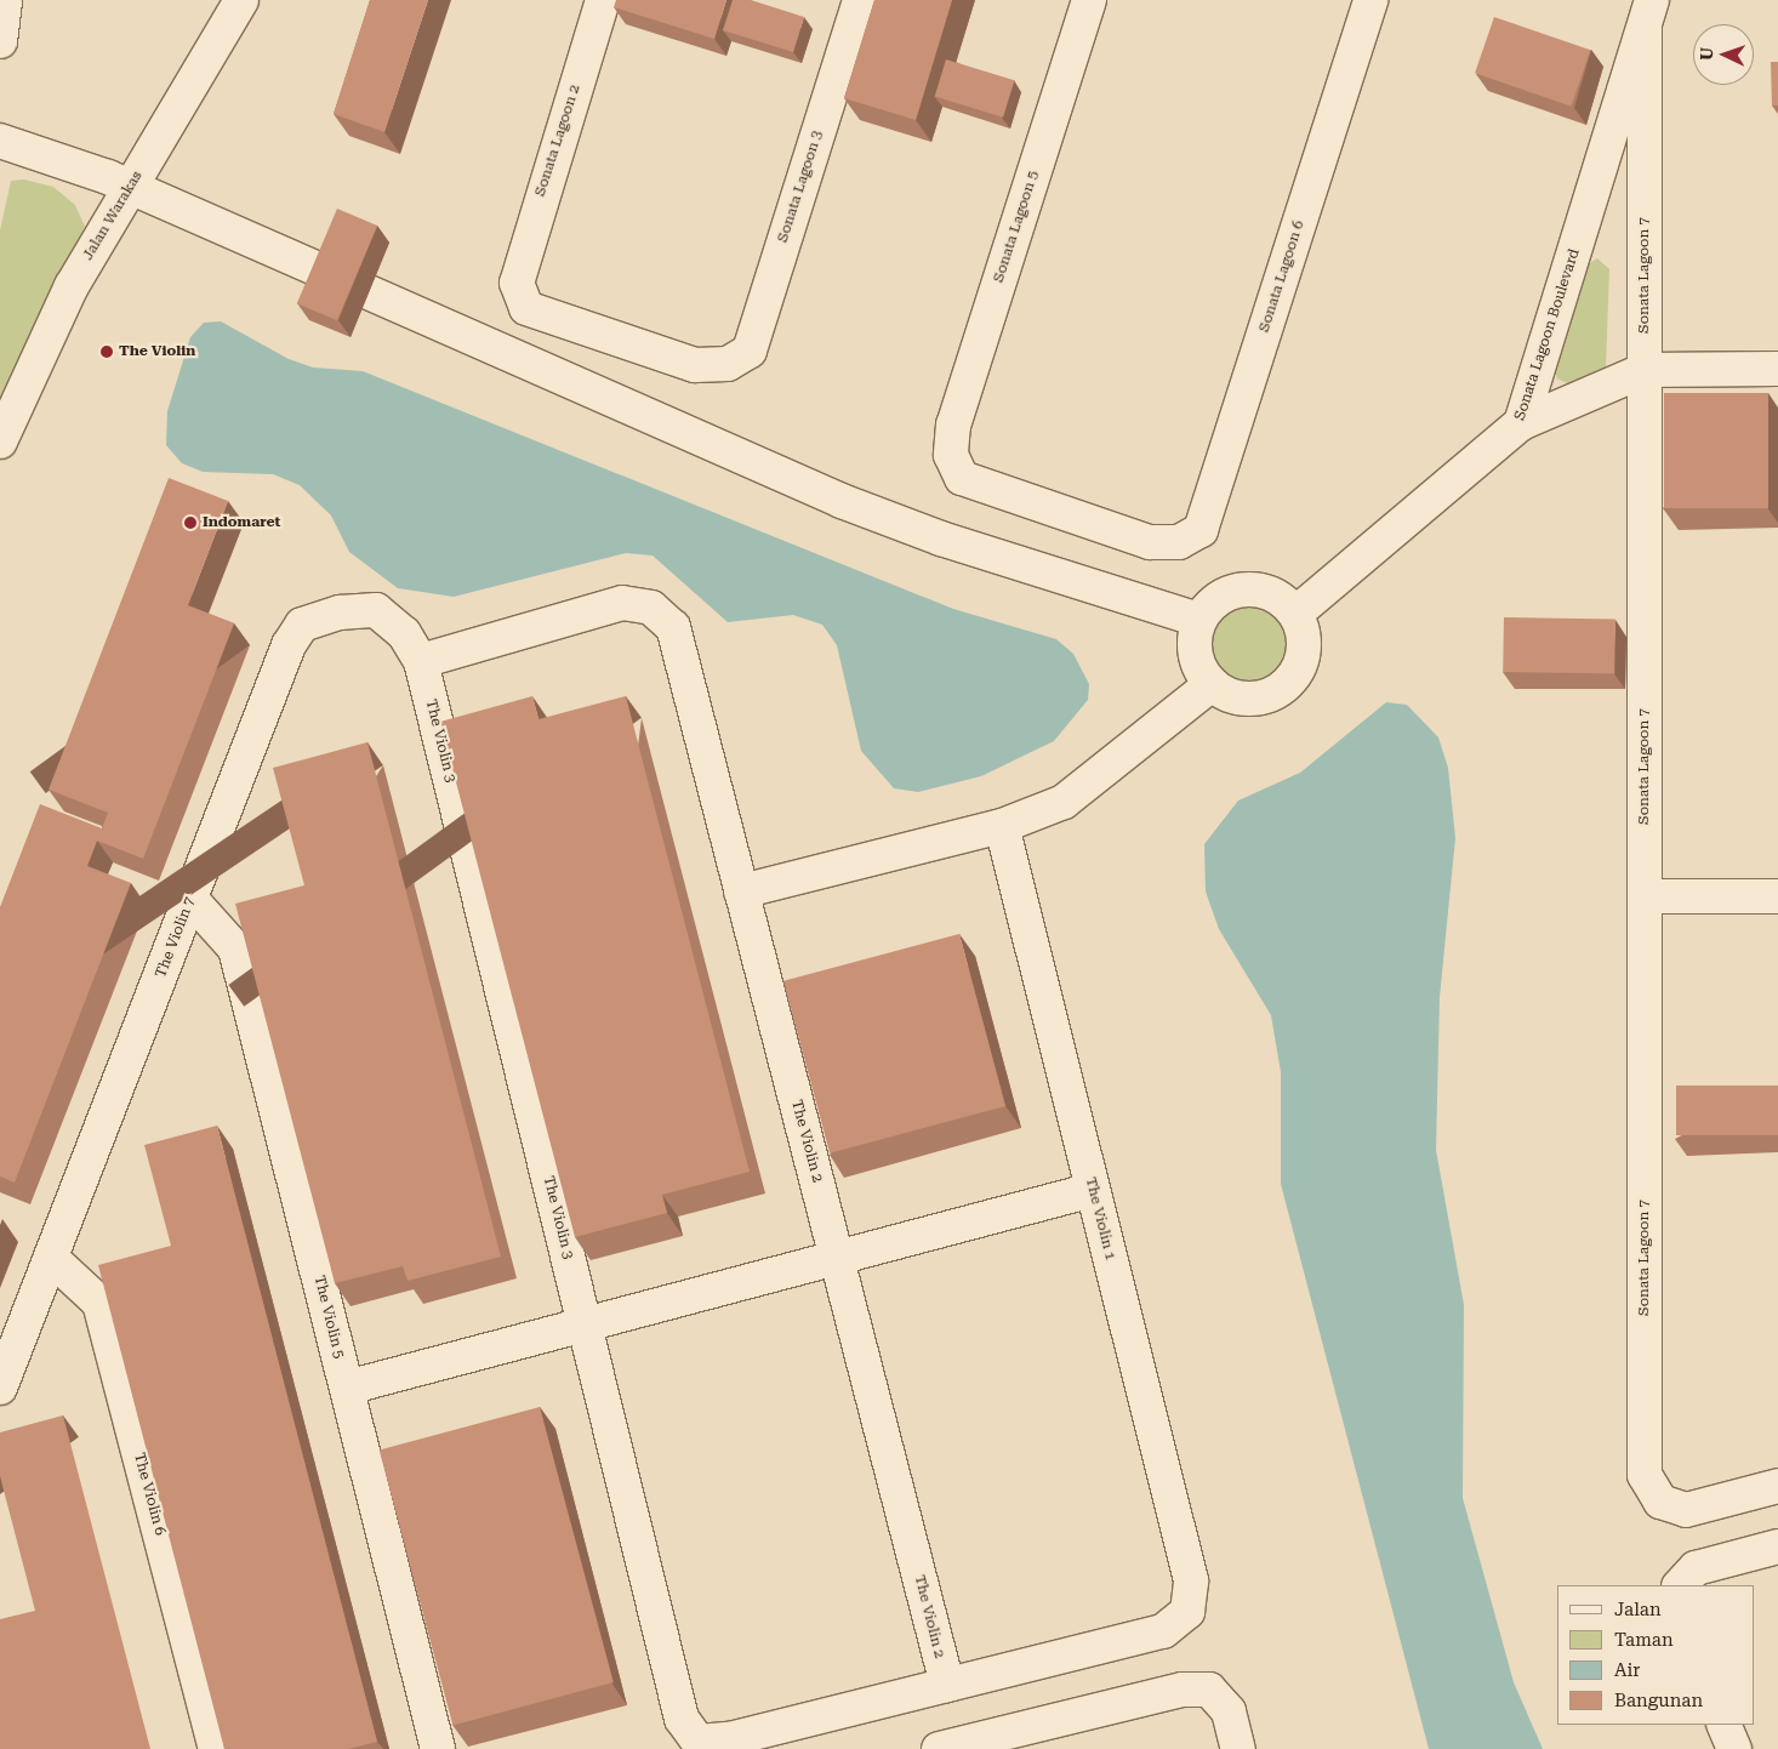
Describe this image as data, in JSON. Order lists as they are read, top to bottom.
{
  "streets": {
    "street": [
      "Sonata Lagoon 2",
      "Sonata Lagoon 3",
      "Jalan Warakas",
      "Sonata Lagoon 5",
      "Sonata Lagoon 7",
      "Sonata Lagoon 6",
      "Sonata Lagoon Boulevard",
      "The Violin 3",
      "The Violin 7",
      "The Violin 2",
      "The Violin 1",
      "The Violin 5",
      "The Violin 6"
    ]
  },
  "crossings": [
    ["Sonata Lagoon 2", "Sonata Lagoon 3"],
    ["Sonata Lagoon 5", "Sonata Lagoon 6"],
    ["Sonata Lagoon 7", "Sonata Lagoon Boulevard"],
    ["The Violin 3", "The Violin 7"],
    ["The Violin 3", "The Violin 2"],
    ["The Violin 3", "The Violin 1"],
    ["The Violin 7", "The Violin 2"],
    ["The Violin 7", "The Violin 5"],
    ["The Violin 7", "The Violin 6"],
    ["The Violin 2", "The Violin 1"]
  ],
  "places": ["The Violin", "Indomaret"],
  "legend": [
    "Jalan",
    "Taman",
    "Air",
    "Bangunan"
  ],
  "north": "left"
}
